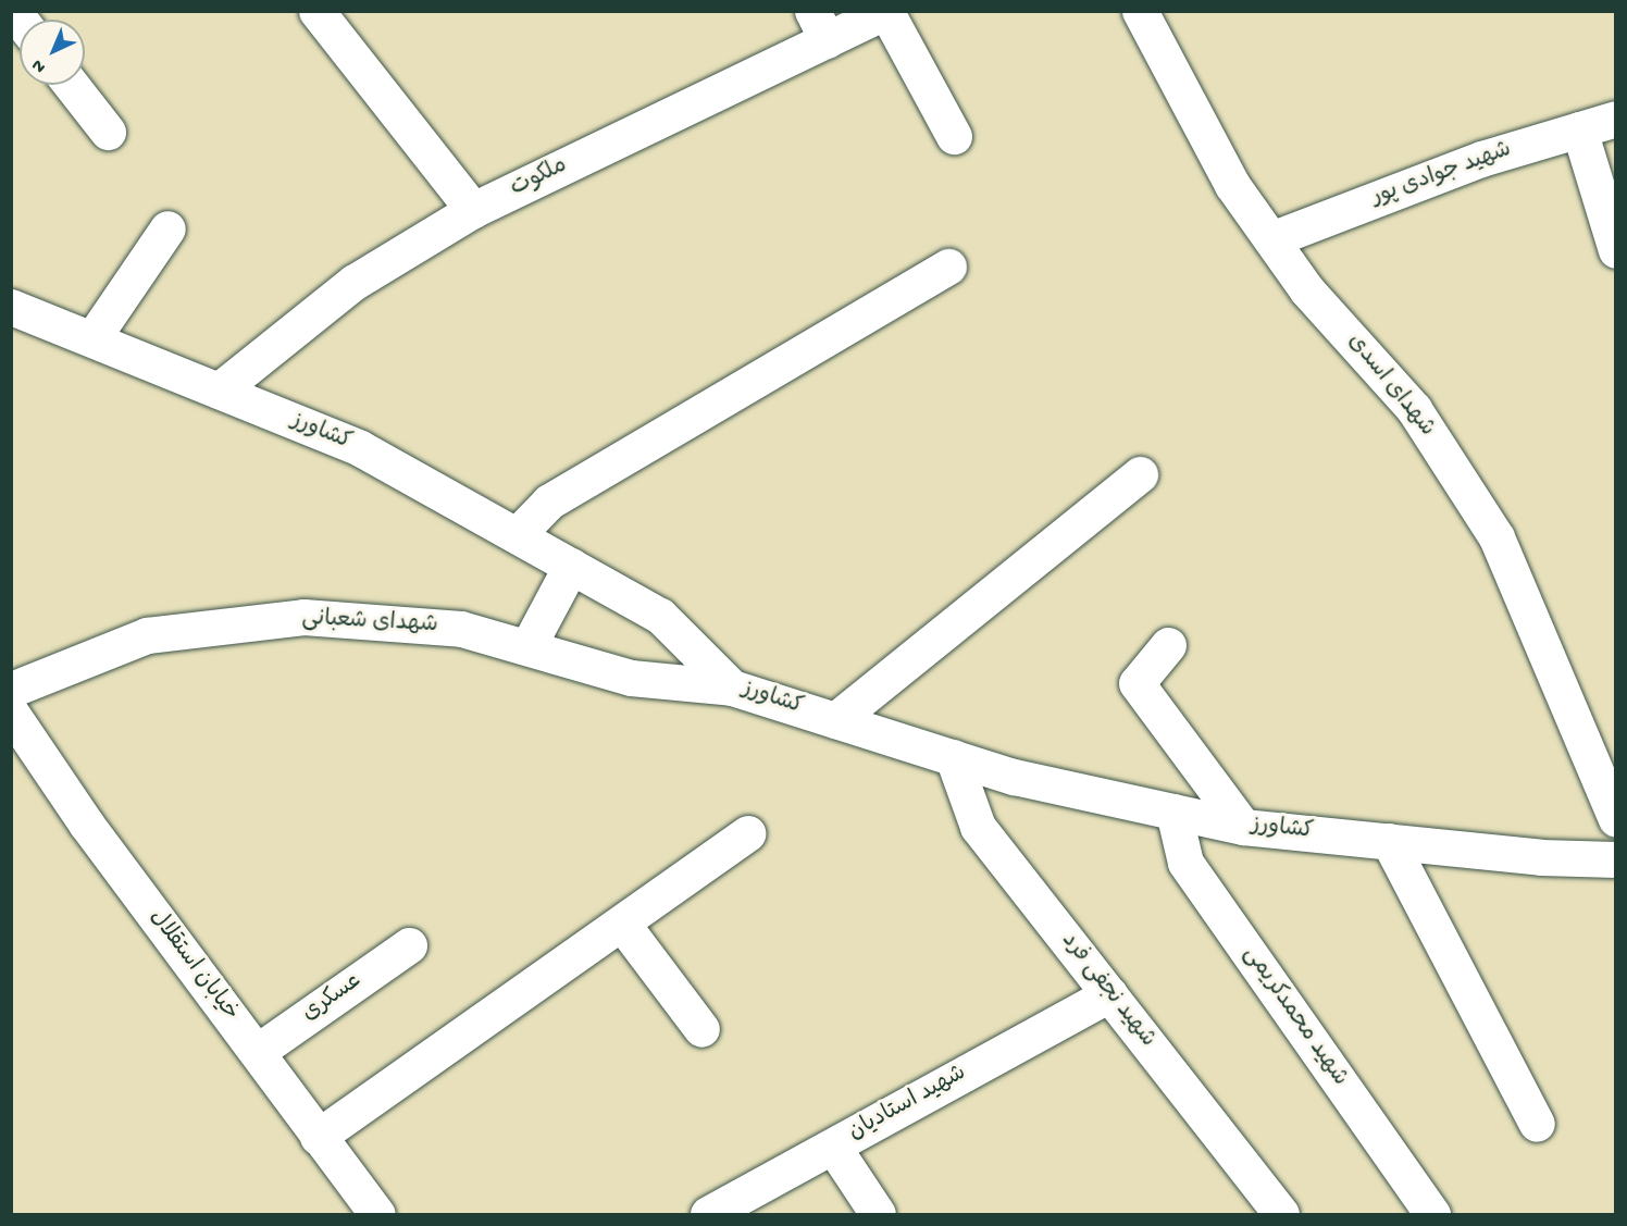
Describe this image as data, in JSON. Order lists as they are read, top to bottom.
{
  "streets": {
    "street": [
      "شهید جوادی پور",
      "ملکوت",
      "شهدای اسدی",
      "کشاورز",
      "شهدای شعبانی",
      "خیابان استقلال",
      "شهید نجفی فرد",
      "عسکری",
      "شهید محمدکریمی",
      "شهید استادیان"
    ]
  },
  "crossings": [
    ["شهید جوادی پور", "شهدای اسدی"],
    ["ملکوت", "کشاورز"],
    ["کشاورز", "شهدای شعبانی"],
    ["کشاورز", "شهید نجفی فرد"],
    ["کشاورز", "شهید محمدکریمی"],
    ["خیابان استقلال", "عسکری"],
    ["شهید نجفی فرد", "شهید استادیان"]
  ],
  "north": "bottom left"
}
